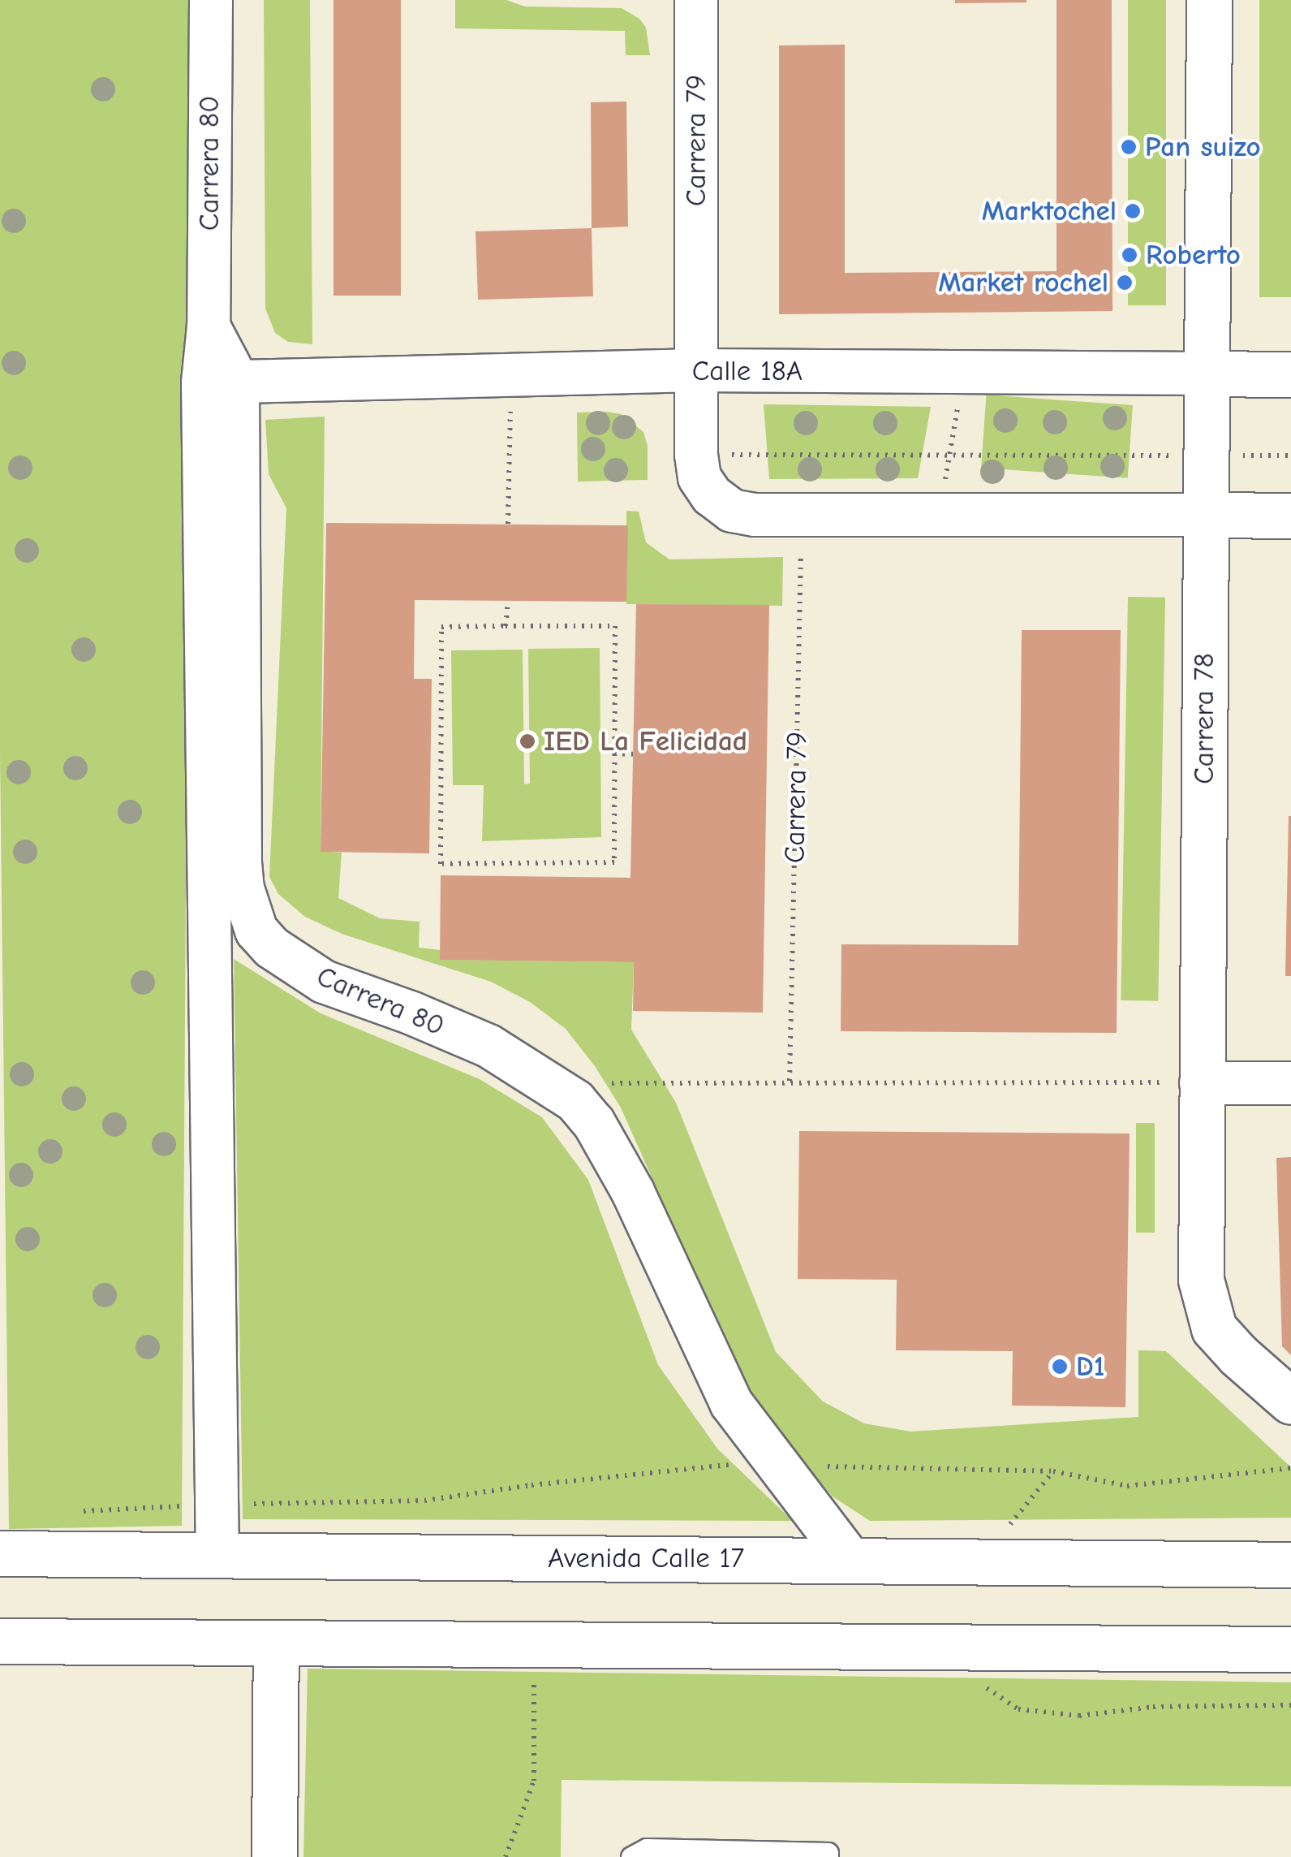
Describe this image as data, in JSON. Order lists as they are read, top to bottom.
{
  "streets": {
    "main road": ["Calle 18A", "Carrera 78", "Avenida Calle 17"],
    "street": ["Carrera 79", "Carrera 80"]
  },
  "crossings": [
    ["Carrera 79", "Calle 18A"],
    ["Carrera 80", "Calle 18A"],
    ["Carrera 80", "Avenida Calle 17"],
    ["Calle 18A", "Carrera 78"]
  ],
  "places": [
    "Pan suizo",
    "Marktochel",
    "Roberto",
    "Market rochel",
    "IED La Felicidad",
    "D1"
  ]
}
